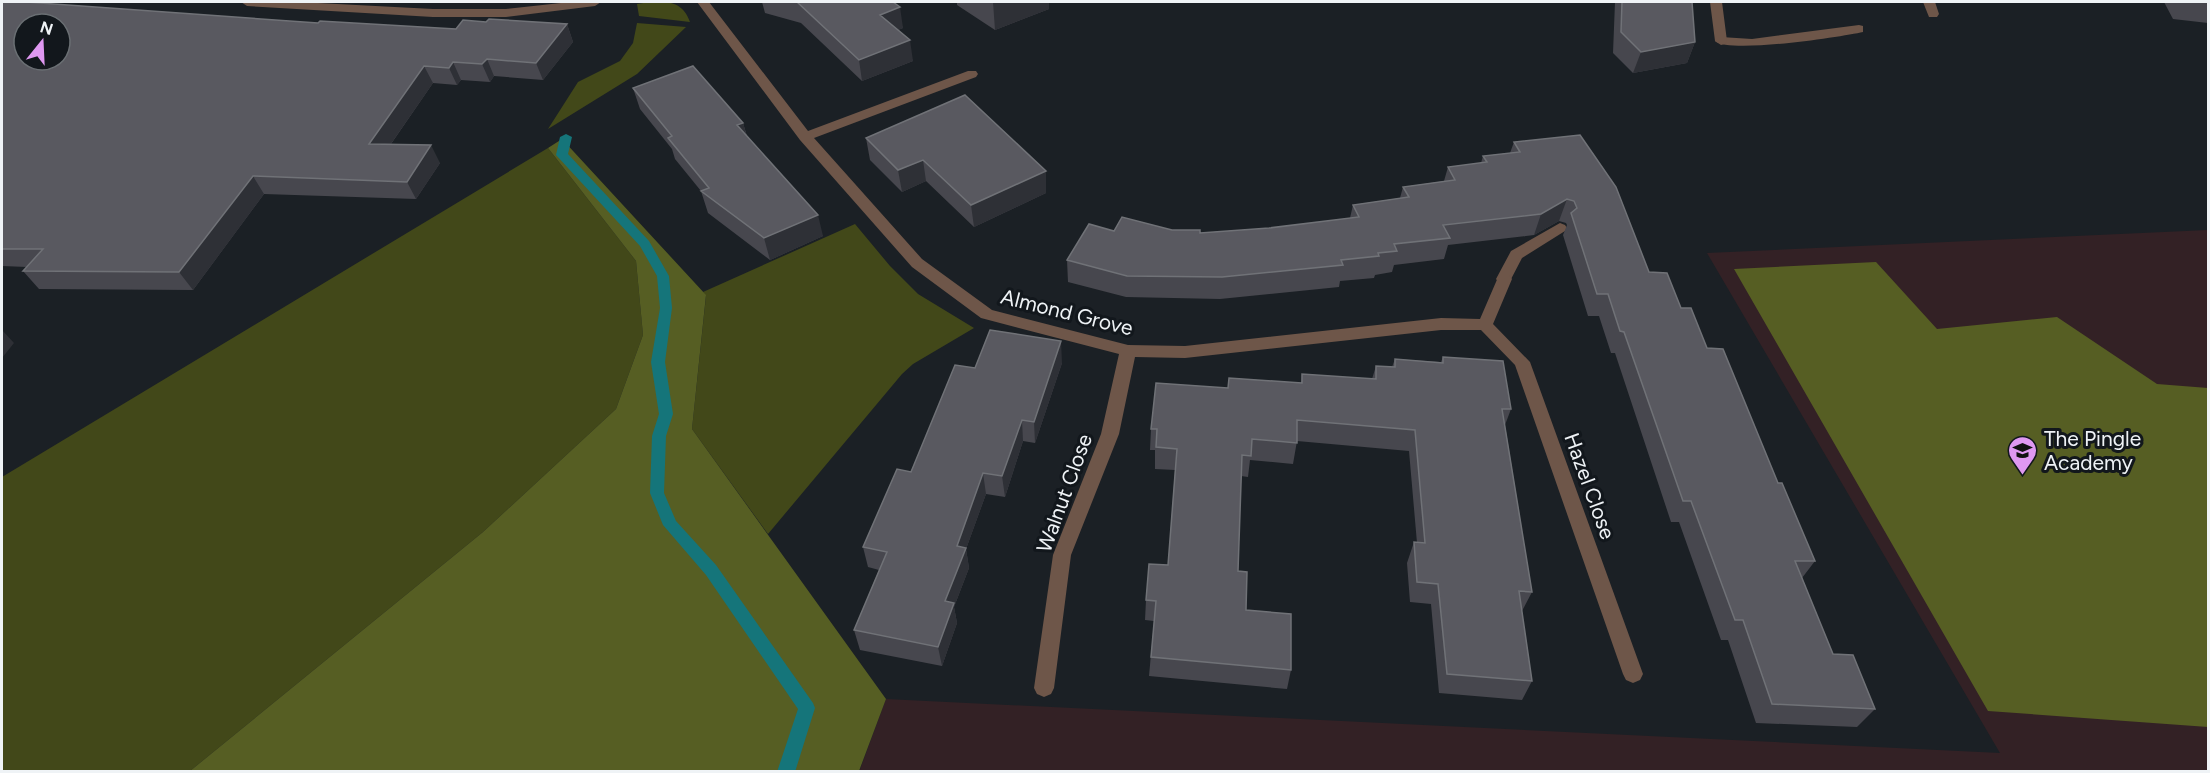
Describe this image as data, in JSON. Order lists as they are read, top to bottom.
{
  "streets": {
    "street": ["Almond Grove", "Hazel Close", "Walnut Close"]
  },
  "crossings": [
    ["Almond Grove", "Hazel Close"],
    ["Almond Grove", "Walnut Close"]
  ],
  "places": {
    "school or university": ["The Pingle Academy"]
  },
  "north": "top"
}
